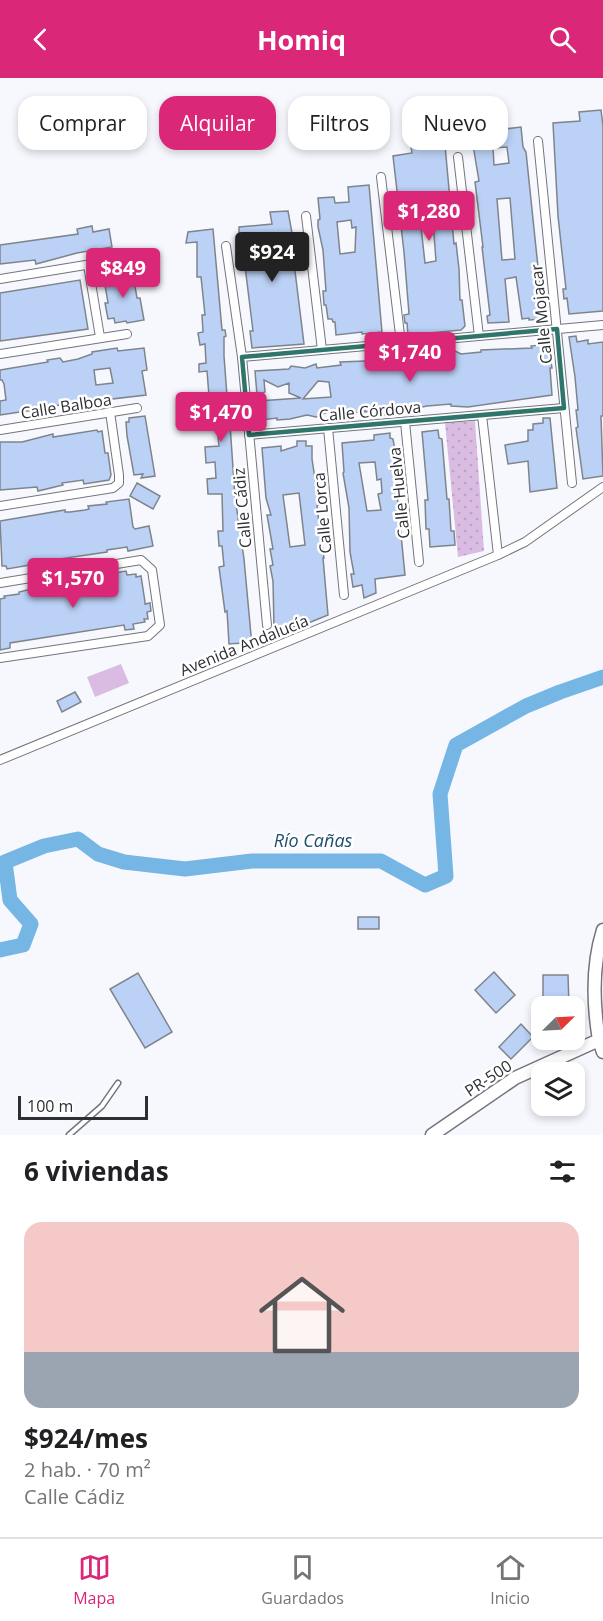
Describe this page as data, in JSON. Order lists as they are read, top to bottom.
{
  "streets": {
    "highway": ["PR-500"],
    "street": [
      "Calle Mojacar",
      "Calle Balboa",
      "Calle Córdova",
      "Calle Huelva",
      "Calle Cádiz",
      "Calle Lorca",
      "Avenida Andalucía"
    ]
  },
  "crossings": [
    ["Calle Mojacar", "Calle Córdova"],
    ["Calle Córdova", "Calle Huelva"],
    ["Calle Córdova", "Calle Cádiz"],
    ["Calle Córdova", "Calle Lorca"]
  ],
  "water": ["Río Cañas"],
  "scale_bar": "100 m",
  "north": "top right",
  "page": {
    "header": "Homiq",
    "chip": [
      "Comprar",
      "Alquilar",
      "Filtros",
      "Nuevo"
    ],
    "price": [
      "$1,280",
      "$924",
      "$849",
      "$1,740",
      "$1,470",
      "$1,570"
    ],
    "scale": "100 m",
    "heading": "6 viviendas",
    "list": [
      {
        "name": "$924/mes",
        "note": "2 hab. · 70 m² · Calle Cádiz"
      }
    ],
    "tabs": ["Mapa", "Guardados", "Inicio"]
  }
}
